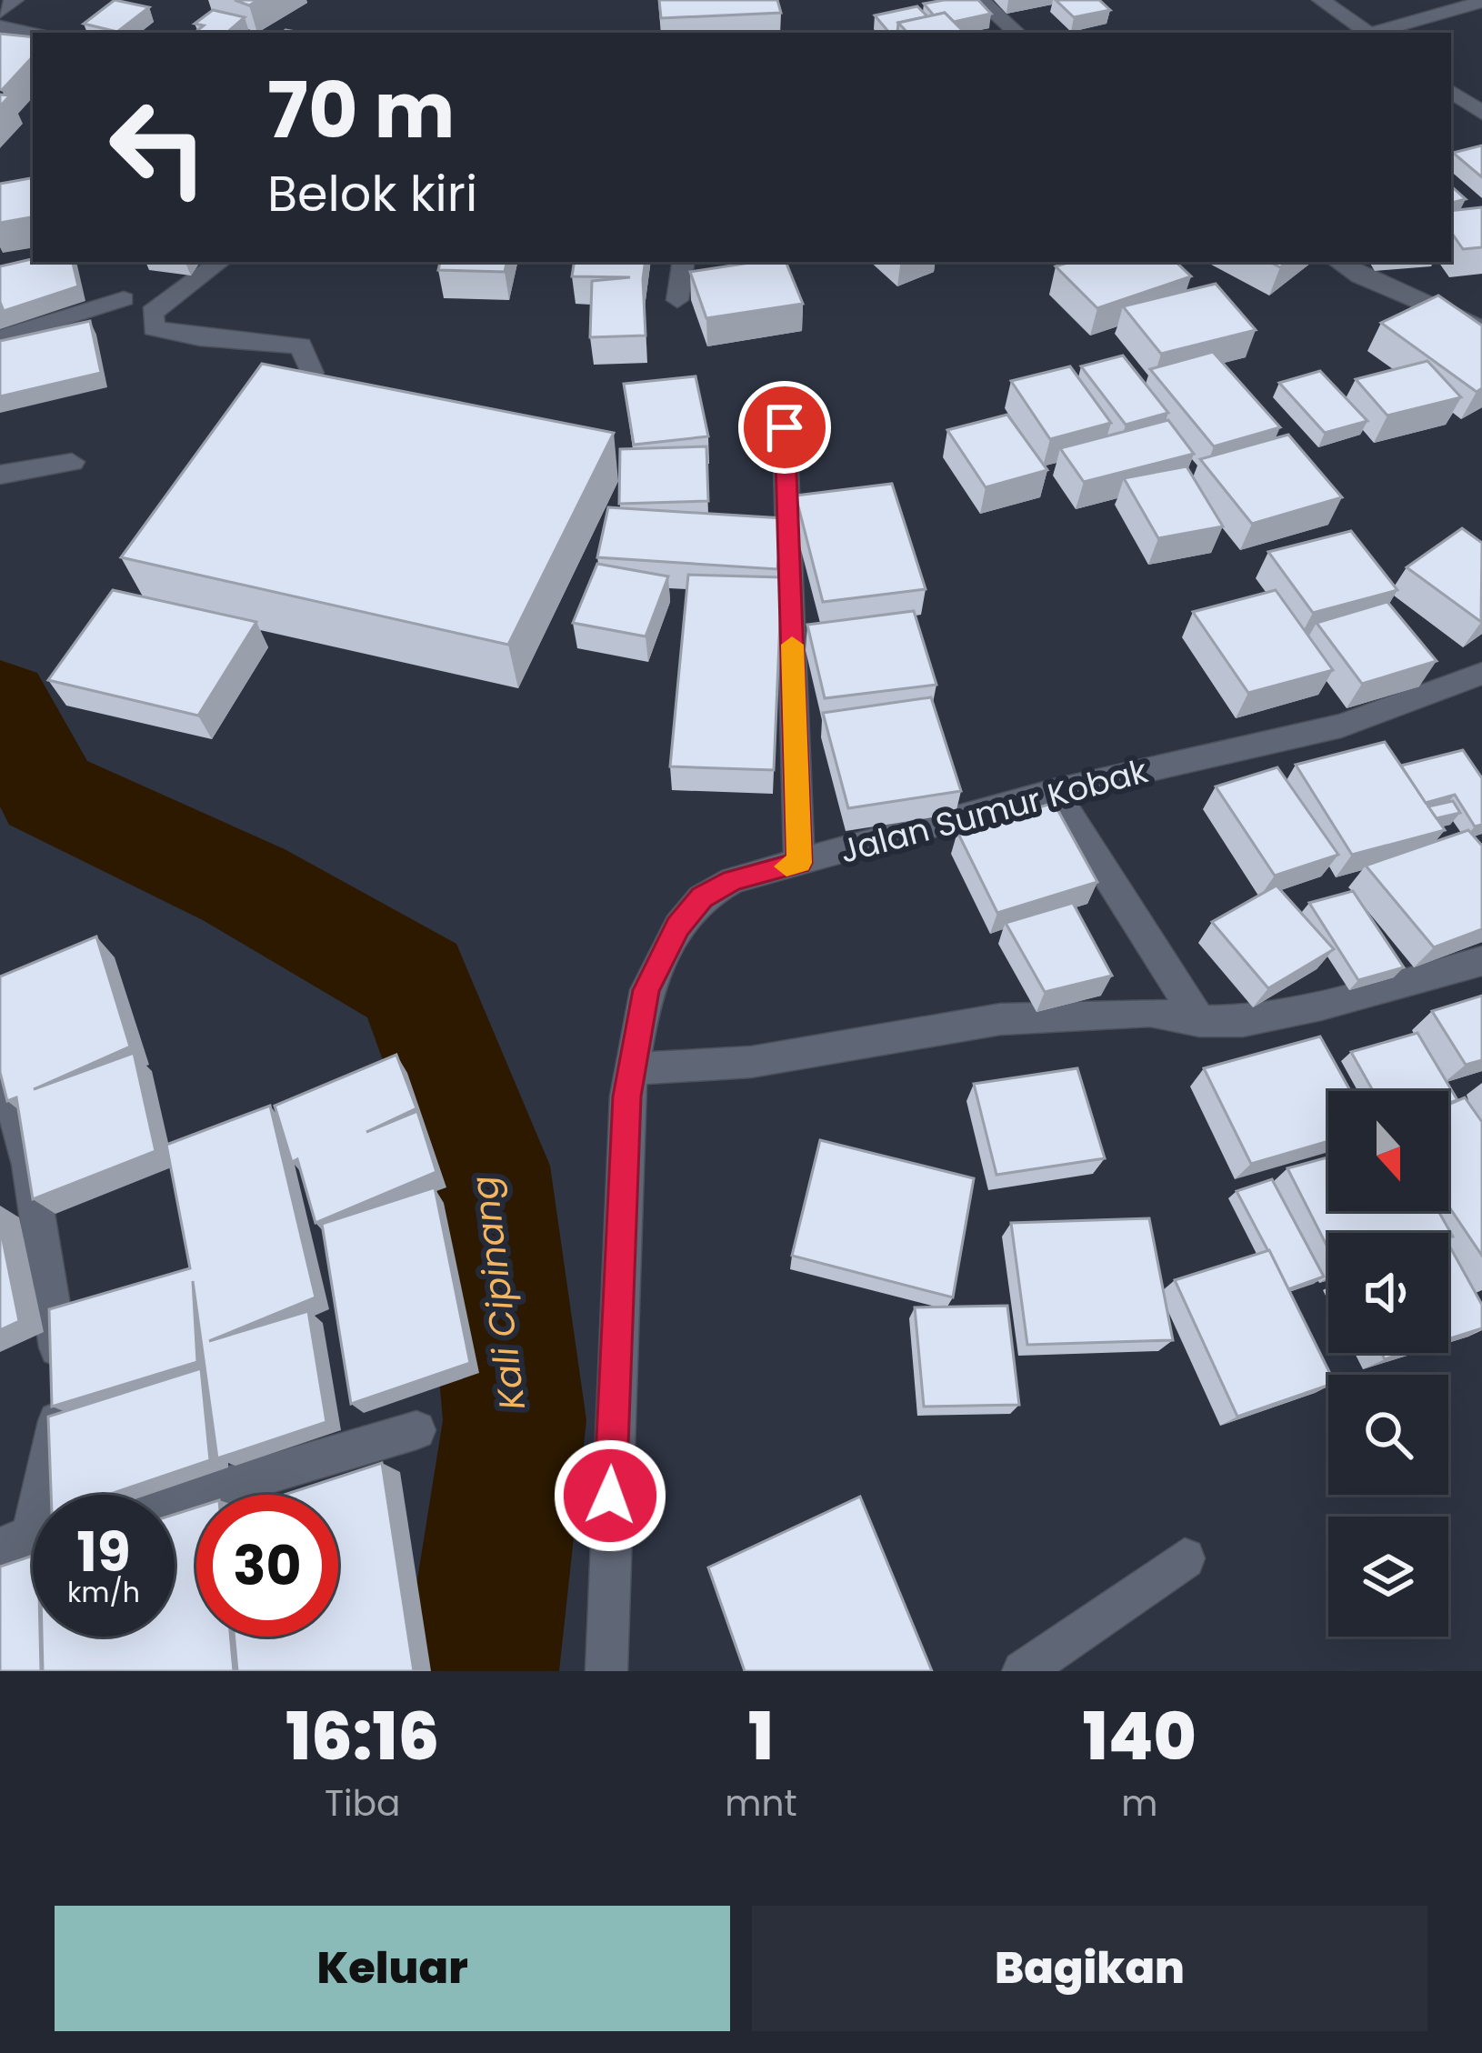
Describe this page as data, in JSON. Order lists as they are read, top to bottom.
{
  "streets": {
    "street": ["Jalan Sumur Kobak"]
  },
  "water": ["Kali Cipinang"],
  "north": "bottom",
  "page": {
    "turn": ["70 m", "Belok kiri"],
    "speed": "19 km/h",
    "limit": "30",
    "eta": [
      "16:16",
      "Tiba",
      "1",
      "mnt",
      "140",
      "m"
    ],
    "buttons": ["Keluar", "Bagikan"]
  }
}
